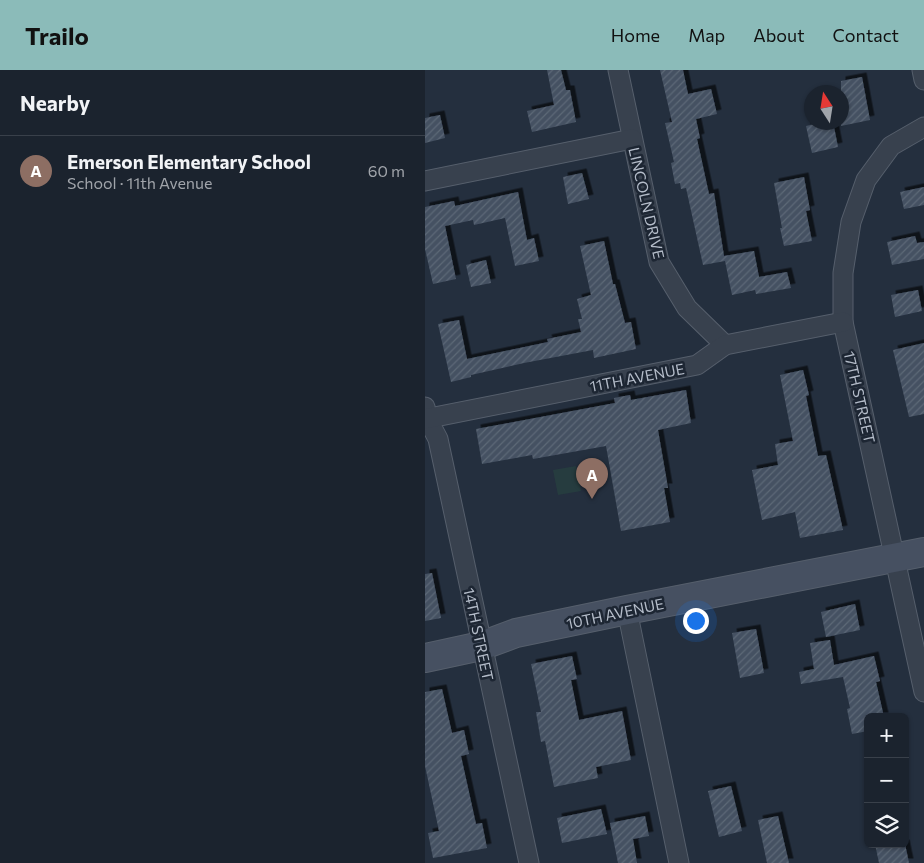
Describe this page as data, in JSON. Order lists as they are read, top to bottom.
{
  "streets": {
    "street": [
      "LINCOLN DRIVE",
      "11TH AVENUE",
      "17TH STREET",
      "10TH AVENUE",
      "14TH STREET"
    ]
  },
  "crossings": [
    ["LINCOLN DRIVE", "11TH AVENUE"],
    ["11TH AVENUE", "17TH STREET"],
    ["11TH AVENUE", "14TH STREET"],
    ["17TH STREET", "10TH AVENUE"],
    ["10TH AVENUE", "14TH STREET"]
  ],
  "north": "top",
  "page": {
    "header": "Trailo",
    "nav": [
      "Home",
      "Map",
      "About",
      "Contact"
    ],
    "heading": "Nearby",
    "list": [
      {
        "mark": "A",
        "name": "Emerson Elementary School",
        "note": "School · 11th Avenue",
        "value": "60 m"
      }
    ],
    "pins": "A",
    "map_buttons": ["+", "−"]
  }
}
